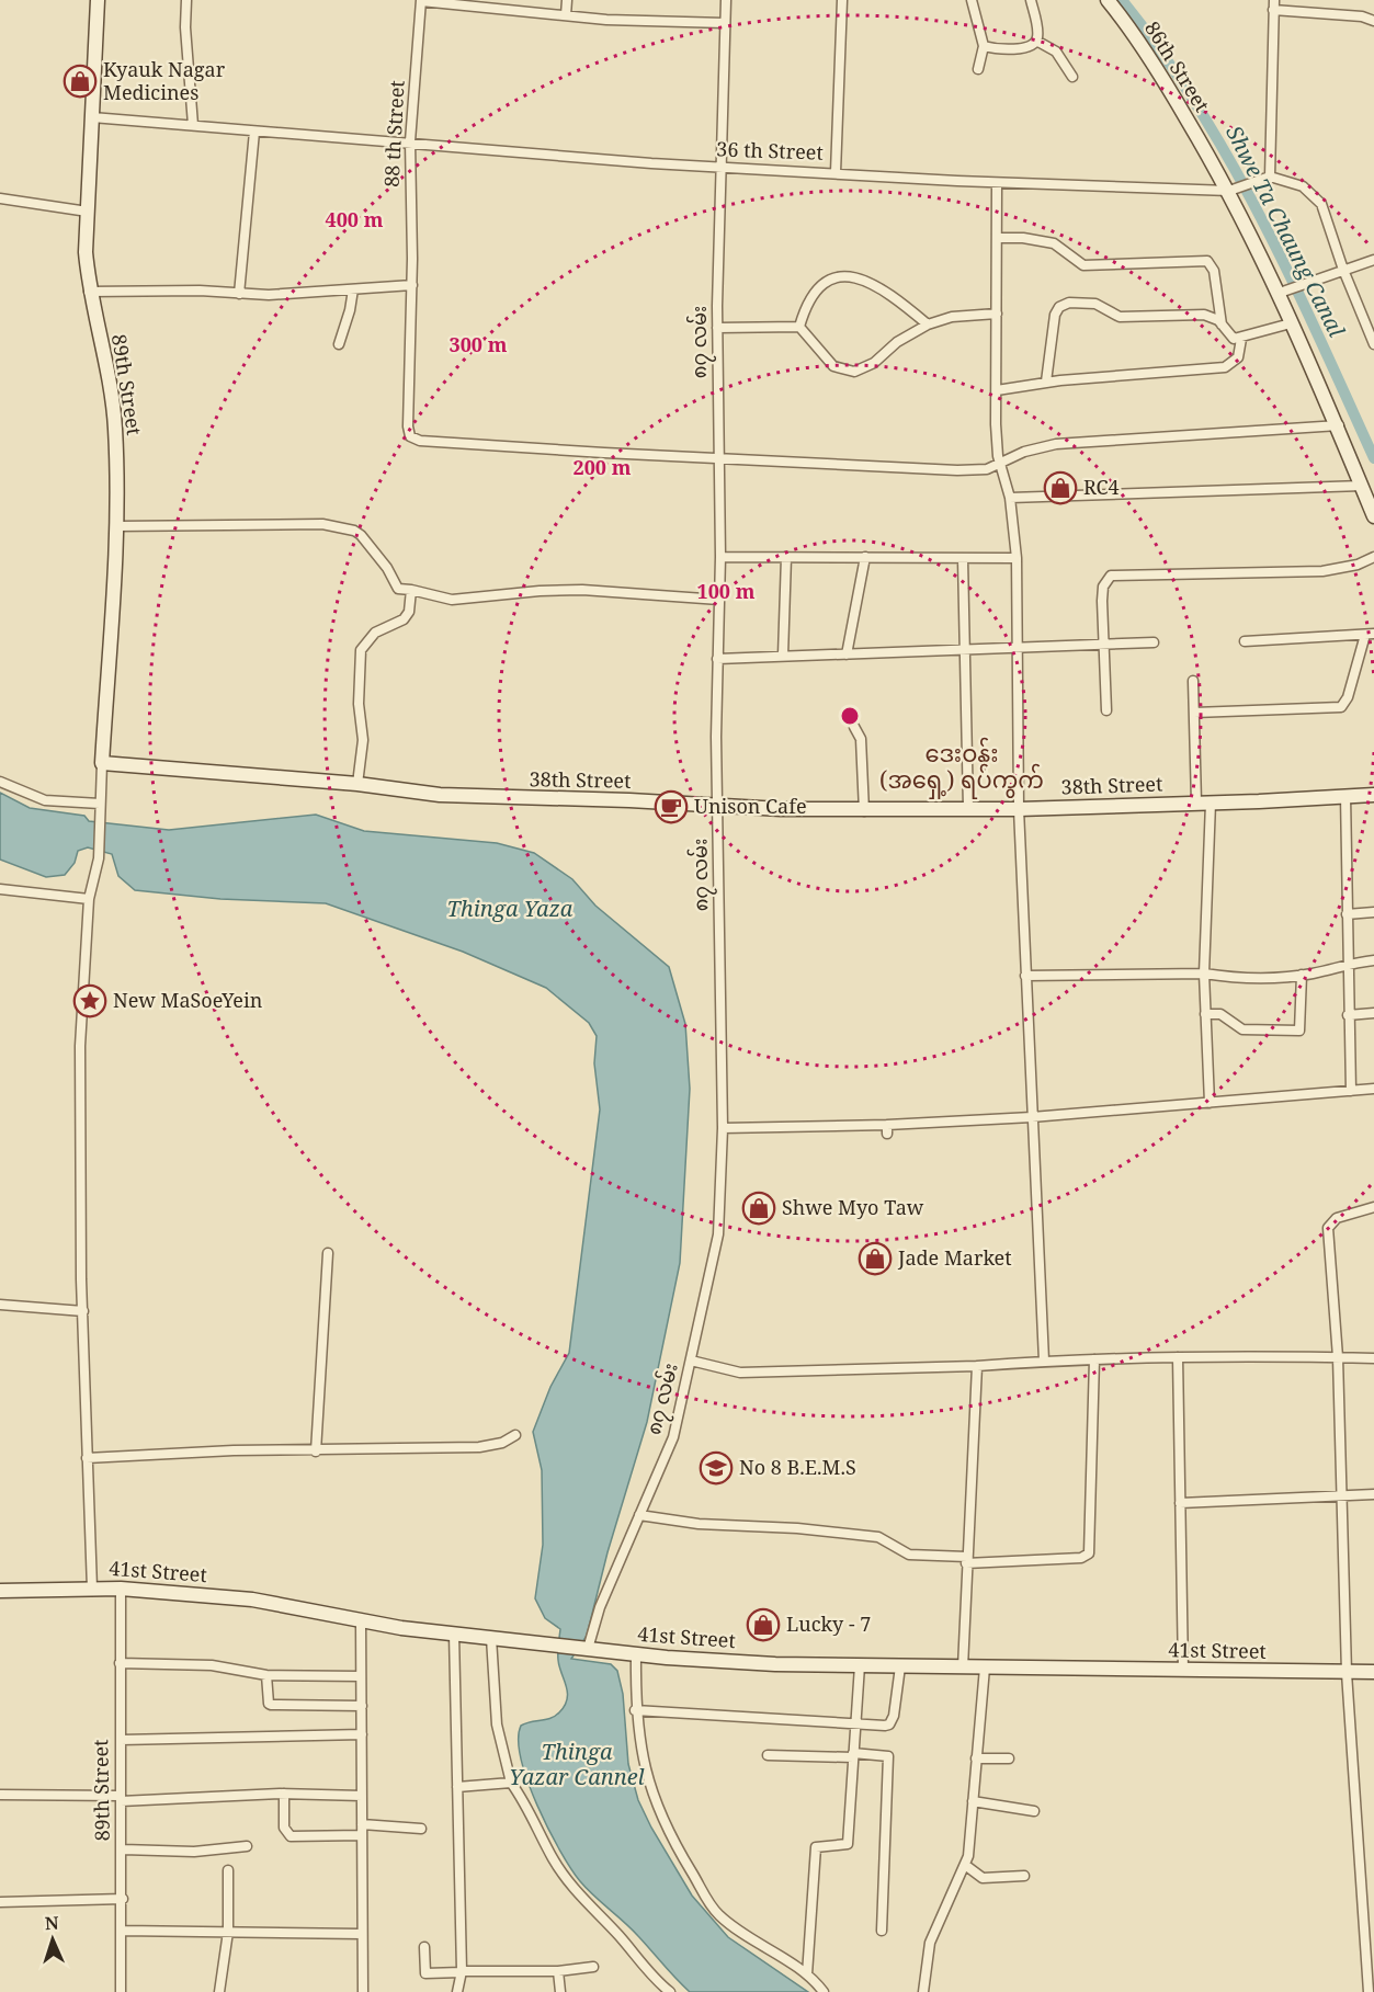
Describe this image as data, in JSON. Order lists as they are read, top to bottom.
{
  "streets": {
    "main road": [
      "86th Street",
      "89th Street",
      "38th Street",
      "41st Street"
    ],
    "street": ["88 th Street", "36 th Street", "၈၇ လမ်း"]
  },
  "crossings": [
    ["86th Street", "36 th Street"],
    ["88 th Street", "36 th Street"],
    ["88 th Street", "၈၇ လမ်း"],
    ["36 th Street", "၈၇ လမ်း"],
    ["36 th Street", "89th Street"],
    ["၈၇ လမ်း", "38th Street"],
    ["၈၇ လမ်း", "41st Street"],
    ["89th Street", "38th Street"],
    ["89th Street", "41st Street"]
  ],
  "districts": ["ဒေးဝန်း (အရှေ့) ရပ်ကွက်"],
  "water": ["Shwe Ta Chaung Canal", "Thinga Yaza", "Thinga Yazar Cannel"],
  "places": {
    "shop": [
      "Kyauk Nagar Medicines",
      "RC4",
      "Shwe Myo Taw",
      "Jade Market",
      "Lucky - 7"
    ],
    "cafe": ["Unison Cafe"],
    "place": ["New MaSoeYein"],
    "school or university": ["No 8 B.E.M.S"]
  },
  "north": "top",
  "rings": [
    "400 m",
    "300 m",
    "200 m",
    "100 m"
  ]
}
